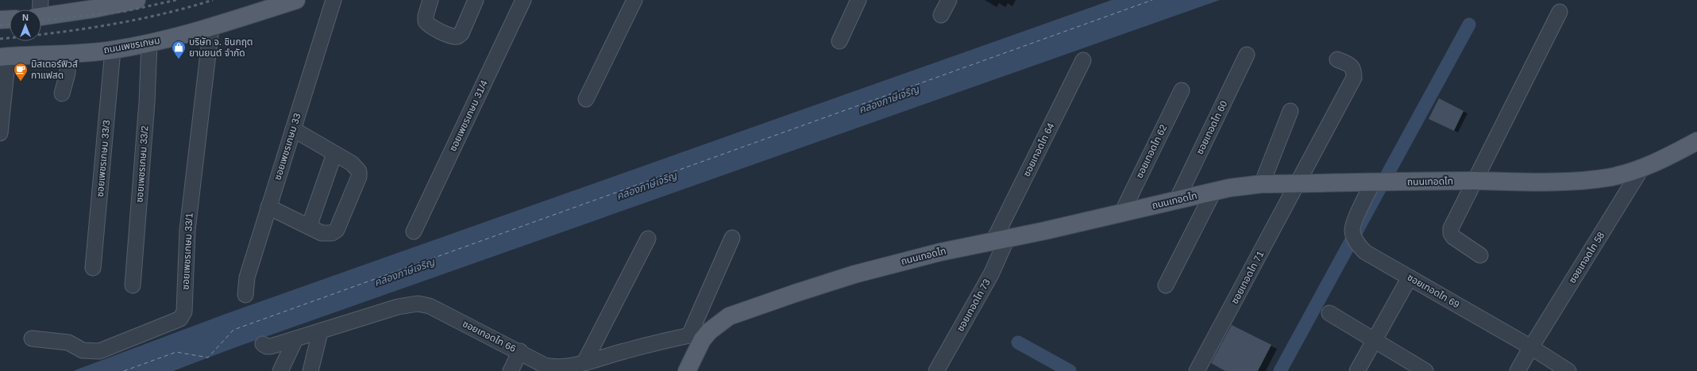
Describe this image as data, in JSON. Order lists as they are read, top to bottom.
{
  "streets": {
    "main road": ["ถนนเพชรเกษม", "ถนนเทอดไท"],
    "street": [
      "ซอยเพชรเกษม 31/4",
      "ซอยเทอดไท 60",
      "ซอยเพชรเกษม 33",
      "ซอยเทอดไท 64",
      "ซอยเทอดไท 62",
      "ซอยเพชรเกษม 33/3",
      "ซอยเพชรเกษม 33/2",
      "ซอยเพชรเกษม 33/1",
      "ซอยเทอดไท 58",
      "ซอยเทอดไท 71",
      "ซอยเทอดไท 69",
      "ซอยเทอดไท 73",
      "ซอยเทอดไท 66"
    ]
  },
  "crossings": [
    ["ถนนเพชรเกษม", "ซอยเพชรเกษม 33/3"],
    ["ถนนเพชรเกษม", "ซอยเพชรเกษม 33/2"],
    ["ถนนเพชรเกษม", "ซอยเพชรเกษม 33/1"],
    ["ซอยเทอดไท 60", "ถนนเทอดไท"],
    ["ซอยเทอดไท 64", "ถนนเทอดไท"],
    ["ซอยเทอดไท 64", "ซอยเทอดไท 73"],
    ["ซอยเทอดไท 62", "ถนนเทอดไท"],
    ["ถนนเทอดไท", "ซอยเทอดไท 58"],
    ["ถนนเทอดไท", "ซอยเทอดไท 71"],
    ["ถนนเทอดไท", "ซอยเทอดไท 69"],
    ["ถนนเทอดไท", "ซอยเทอดไท 73"],
    ["ถนนเทอดไท", "ซอยเทอดไท 66"],
    ["ซอยเทอดไท 58", "ซอยเทอดไท 69"]
  ],
  "water": ["คลองภาษีเจริญ"],
  "places": {
    "shop": ["บริษัท จ. ชินกฤต ยานยนต์ จำกัด"],
    "cafe": ["มิสเตอร์ฟิวส์ กาแฟสด"]
  },
  "north": "top"
}
